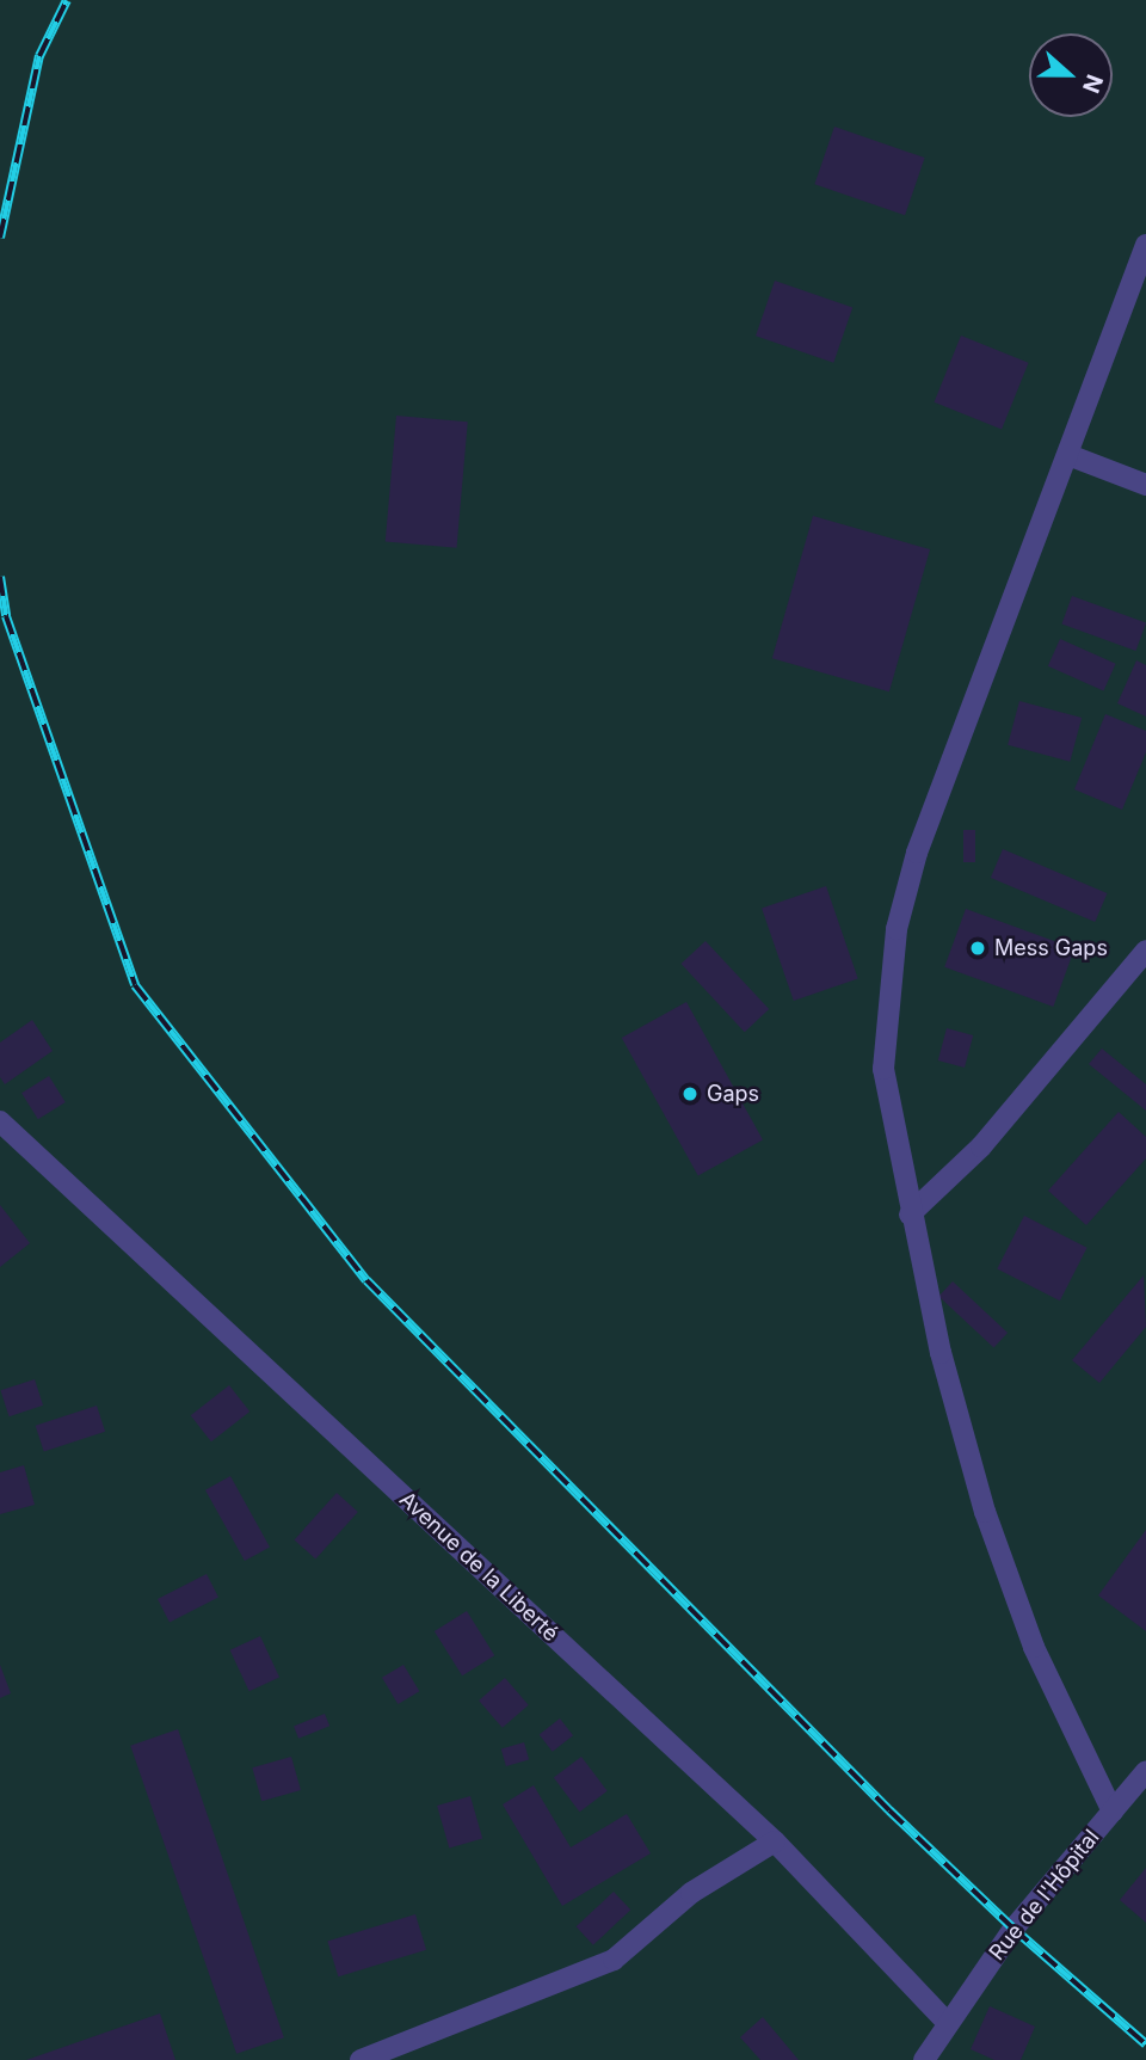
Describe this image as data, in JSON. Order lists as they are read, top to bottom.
{
  "streets": {
    "street": ["Avenue de la Liberté", "Rue de l'Hôpital"]
  },
  "crossings": [
    ["Avenue de la Liberté", "Rue de l'Hôpital"]
  ],
  "places": ["Mess Gaps", "Gaps"],
  "north": "right"
}
